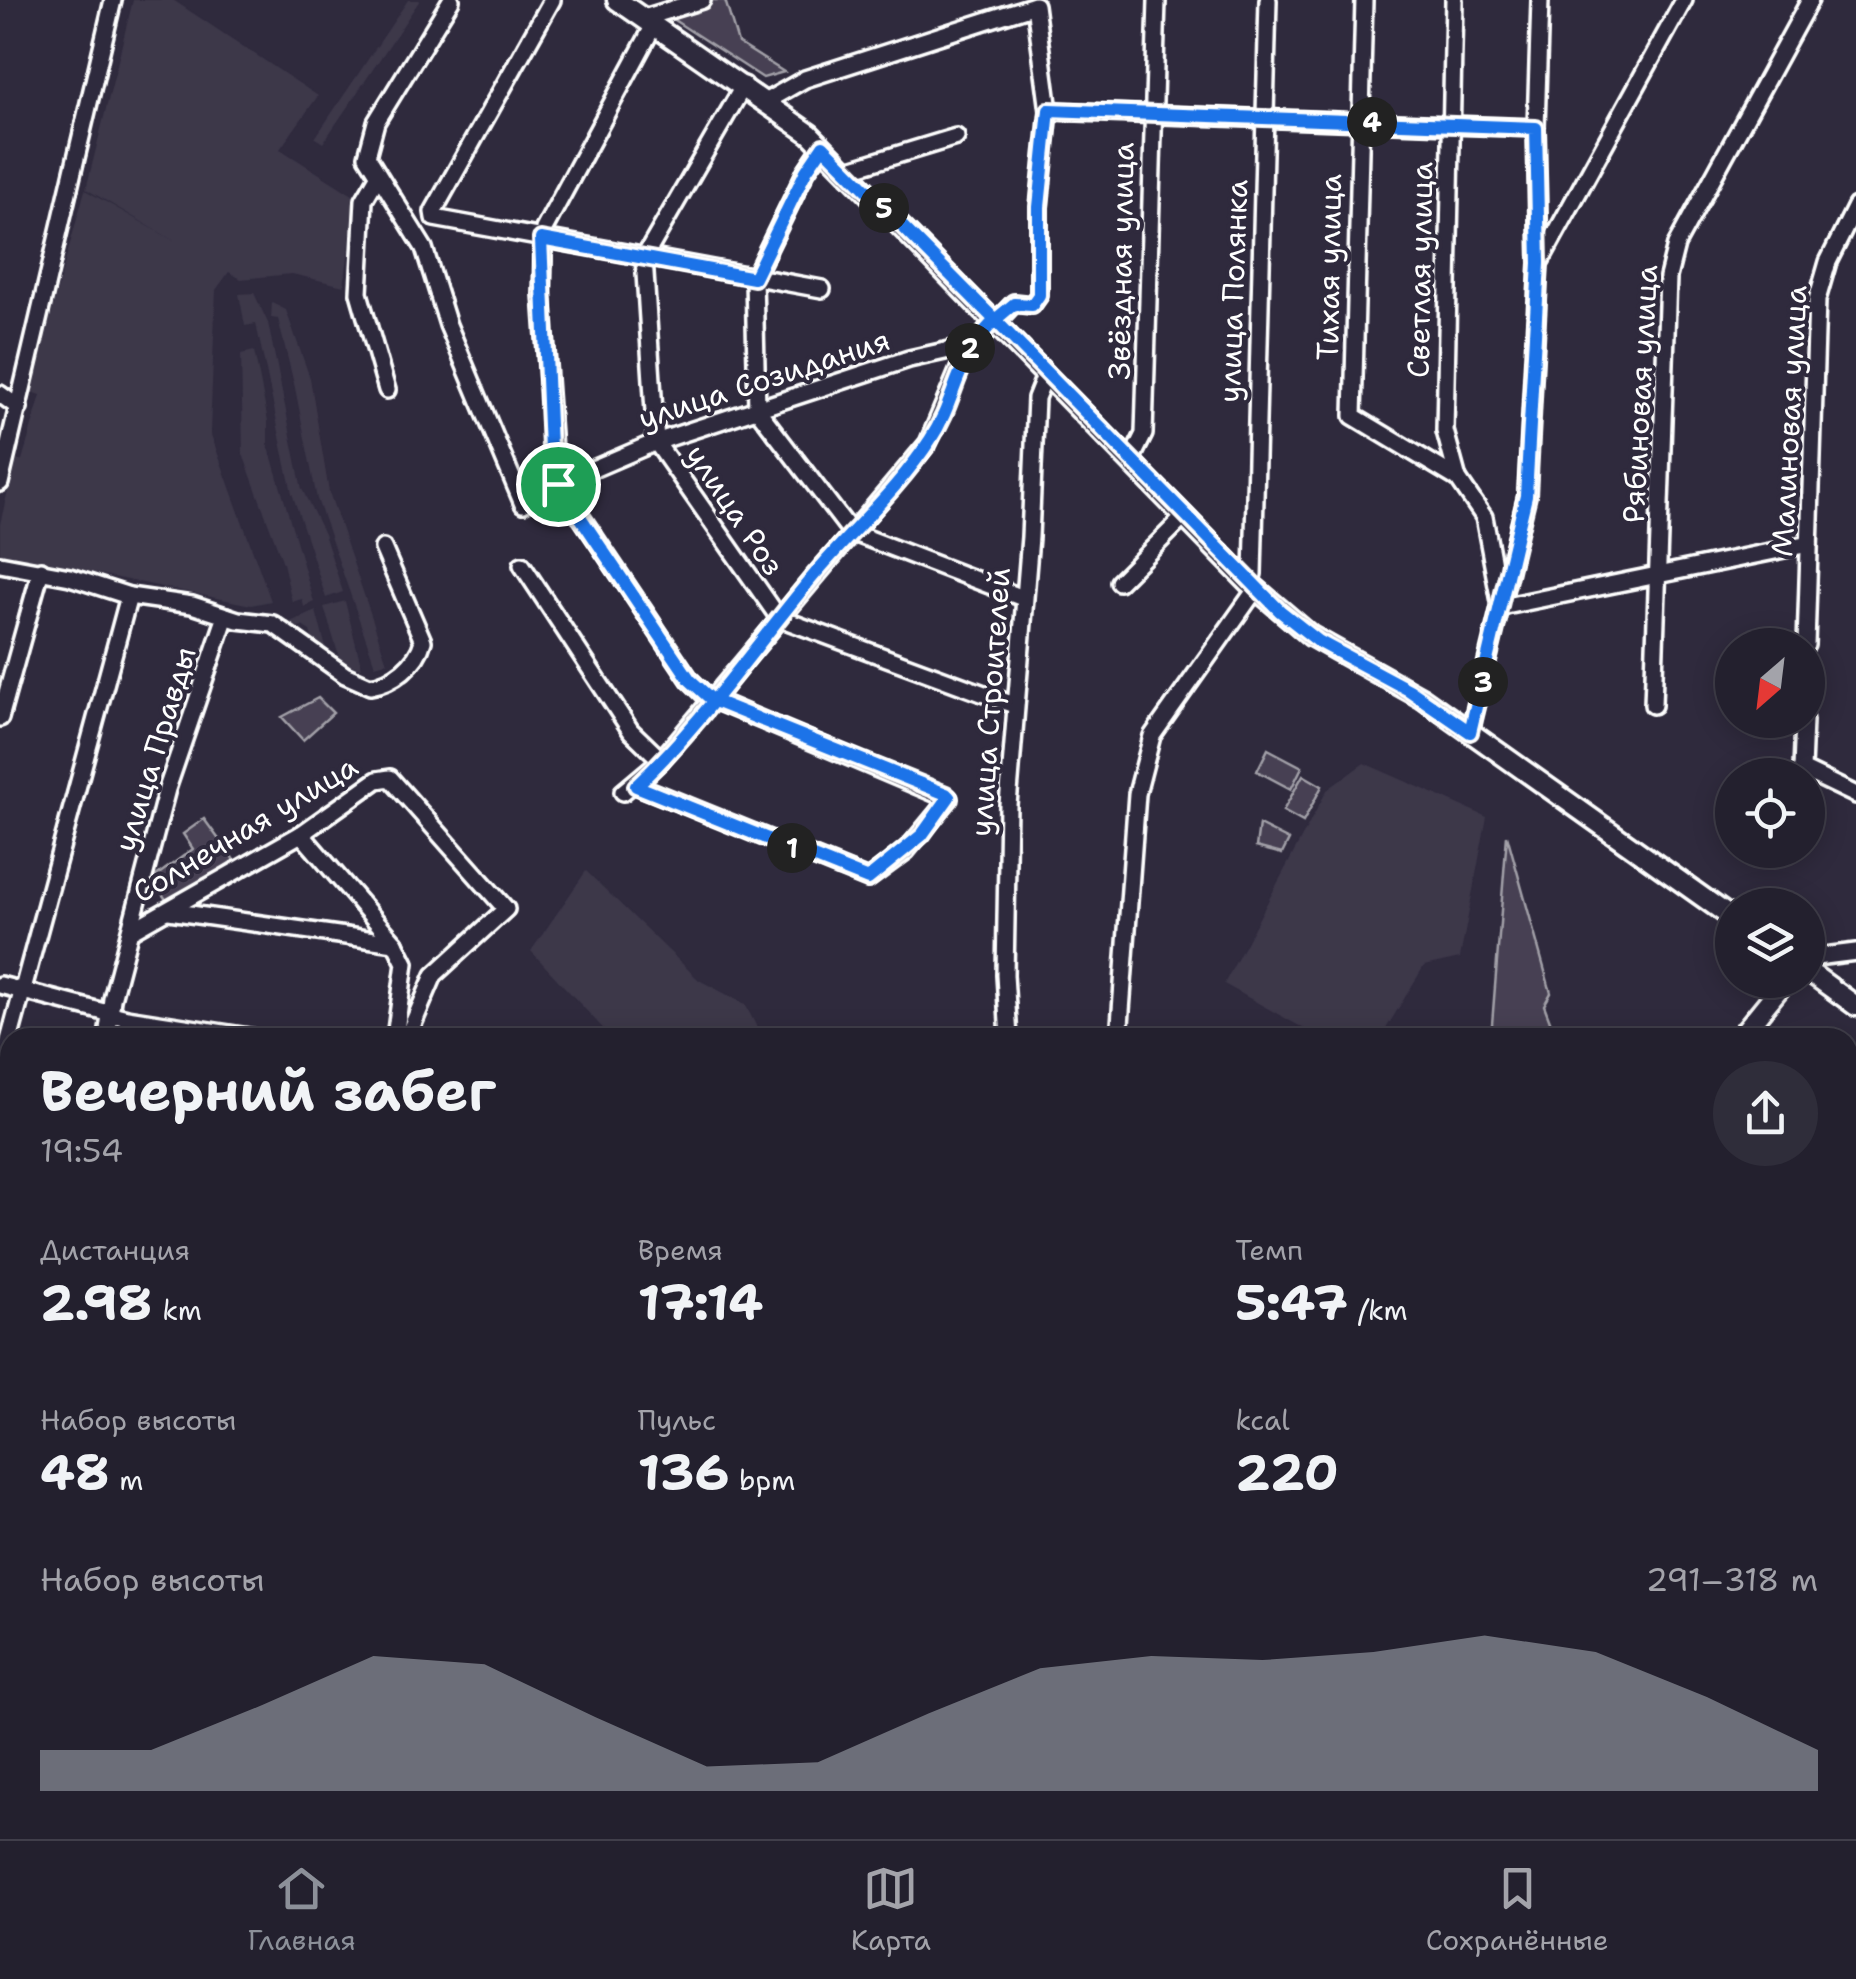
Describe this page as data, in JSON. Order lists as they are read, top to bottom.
{
  "streets": {
    "street": [
      "Звёздная улица",
      "Тихая улица",
      "Светлая улица",
      "улица Полянка",
      "улица Созидания",
      "Рябиновая улица",
      "Малиновая улица",
      "улица Роз",
      "улица Строителей",
      "улица Правды",
      "Солнечная улица"
    ]
  },
  "crossings": [
    ["Тихая улица", "Светлая улица"],
    ["улица Созидания", "улица Роз"],
    ["улица Роз", "улица Строителей"],
    ["улица Правды", "Солнечная улица"]
  ],
  "north": "bottom left",
  "page": {
    "pins": [
      "4",
      "5",
      "2",
      "3",
      "1"
    ],
    "heading": ["Вечерний забег", "19:54"],
    "stats": [
      ["Дистанция", "2.98 km"],
      ["Время", "17:14"],
      ["Темп", "5:47 /km"],
      ["Набор высоты", "48 m"],
      ["Пульс", "136 bpm"],
      ["kcal", "220"]
    ],
    "chart": ["Набор высоты", "291–318 m"],
    "tabs": ["Главная", "Карта", "Сохранённые"]
  }
}
